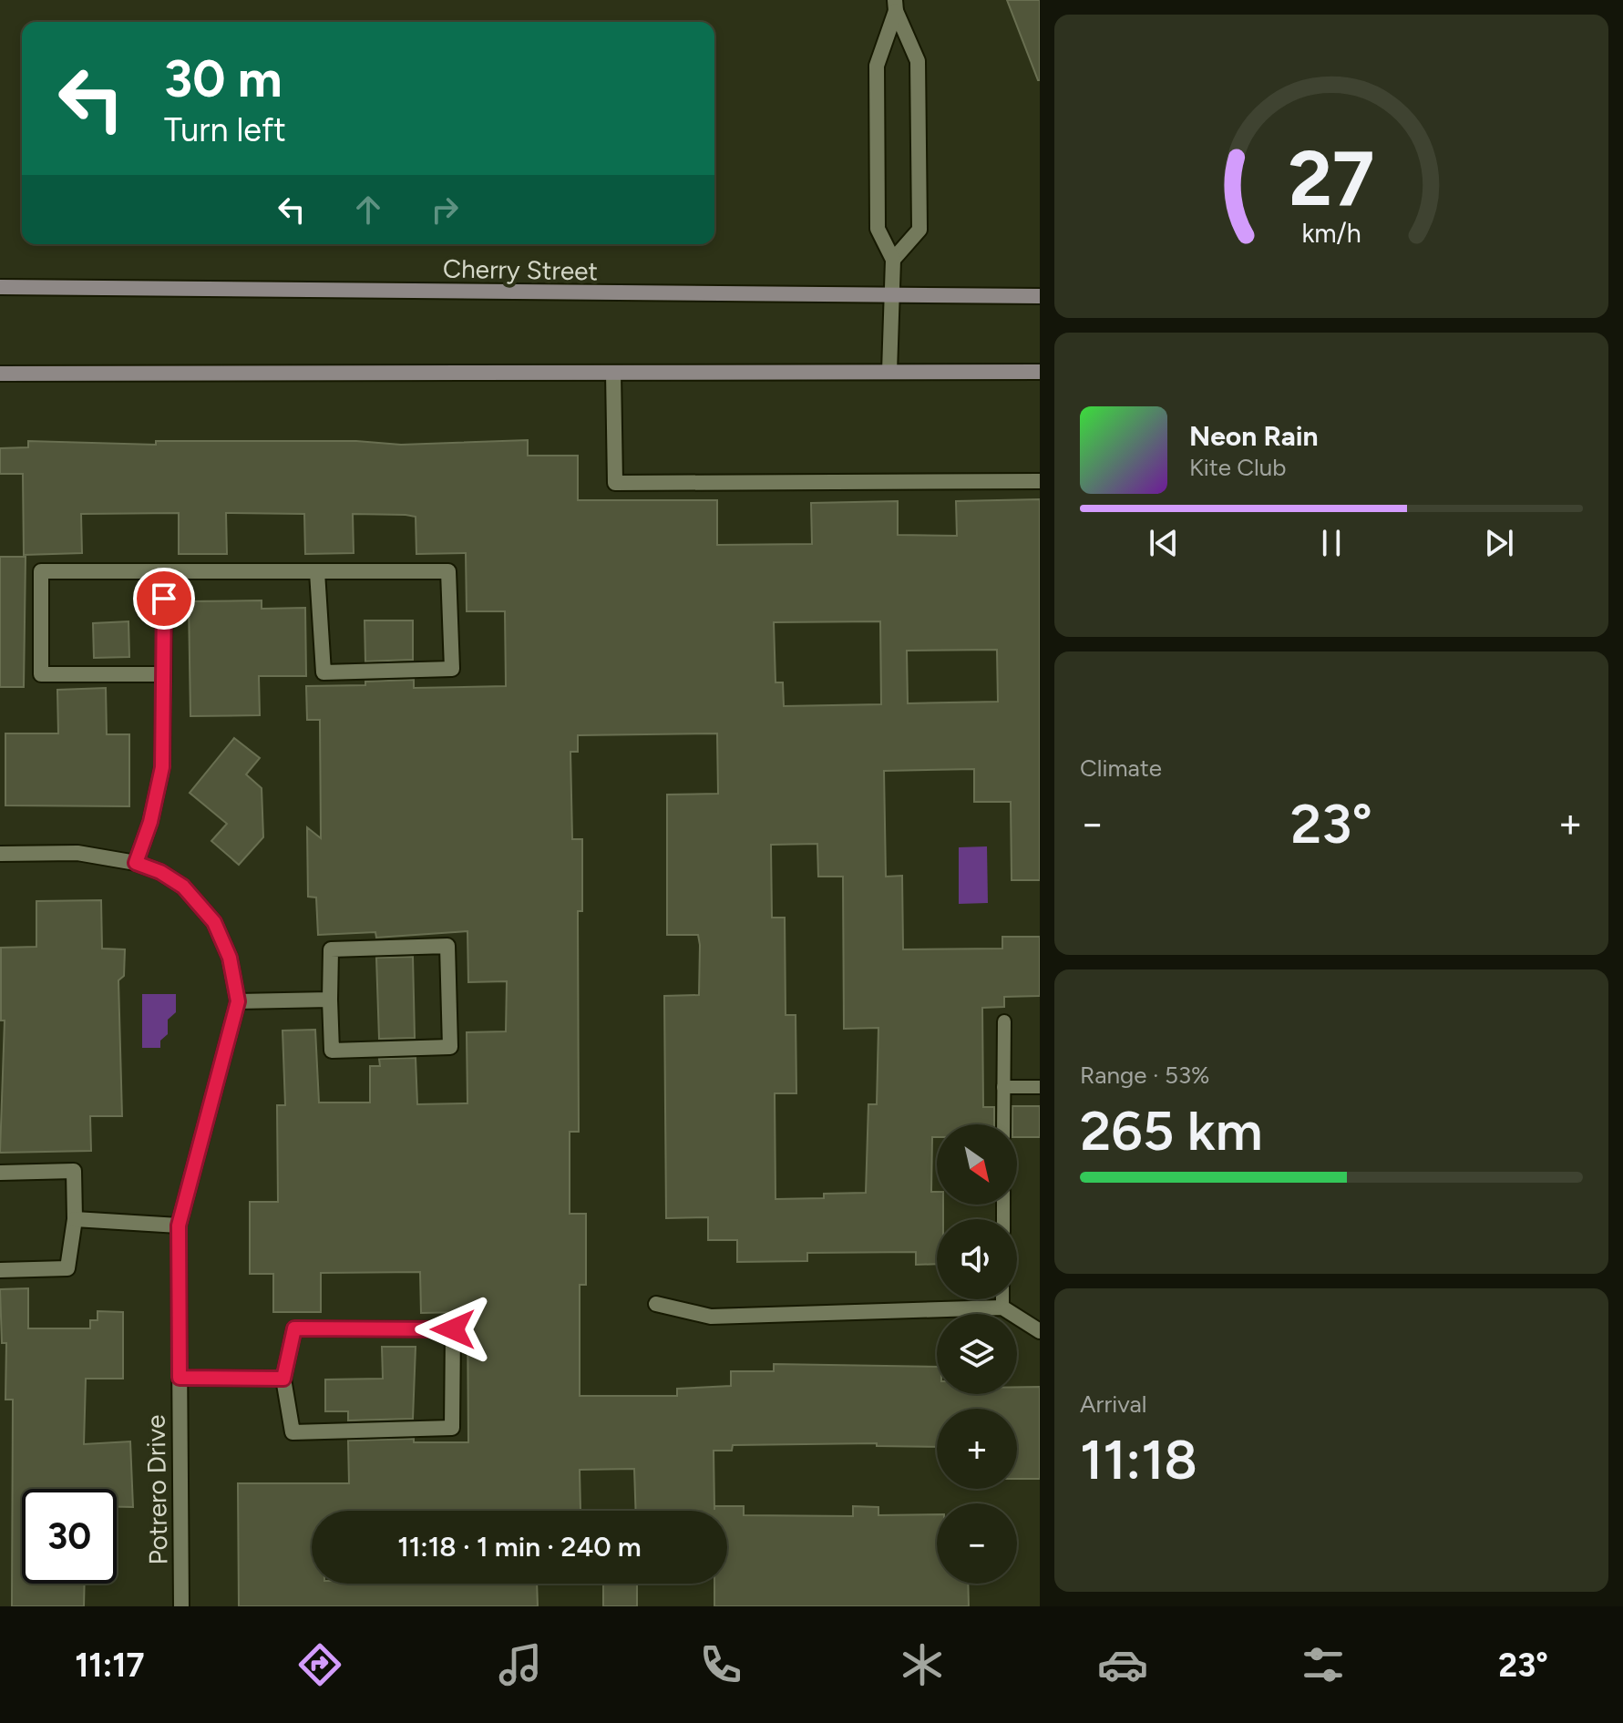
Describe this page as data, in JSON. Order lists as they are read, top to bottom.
{
  "streets": {
    "main road": ["Cherry Street"],
    "street": ["Potrero Drive"]
  },
  "north": "bottom right",
  "page": {
    "turn": ["30 m", "Turn left"],
    "song": ["Neon Rain", "Kite Club"],
    "tile": [
      "Climate",
      ["Range · 53%", "265 km"],
      ["Arrival", "11:18"]
    ],
    "heat": ["−", "23°", "+"],
    "map_buttons": ["+", "−"],
    "limit": "30",
    "trip": "11:18 · 1 min · 240 m",
    "tabs": ["11:17", "23°"],
    "gauge": ["27", "km/h"]
  }
}
